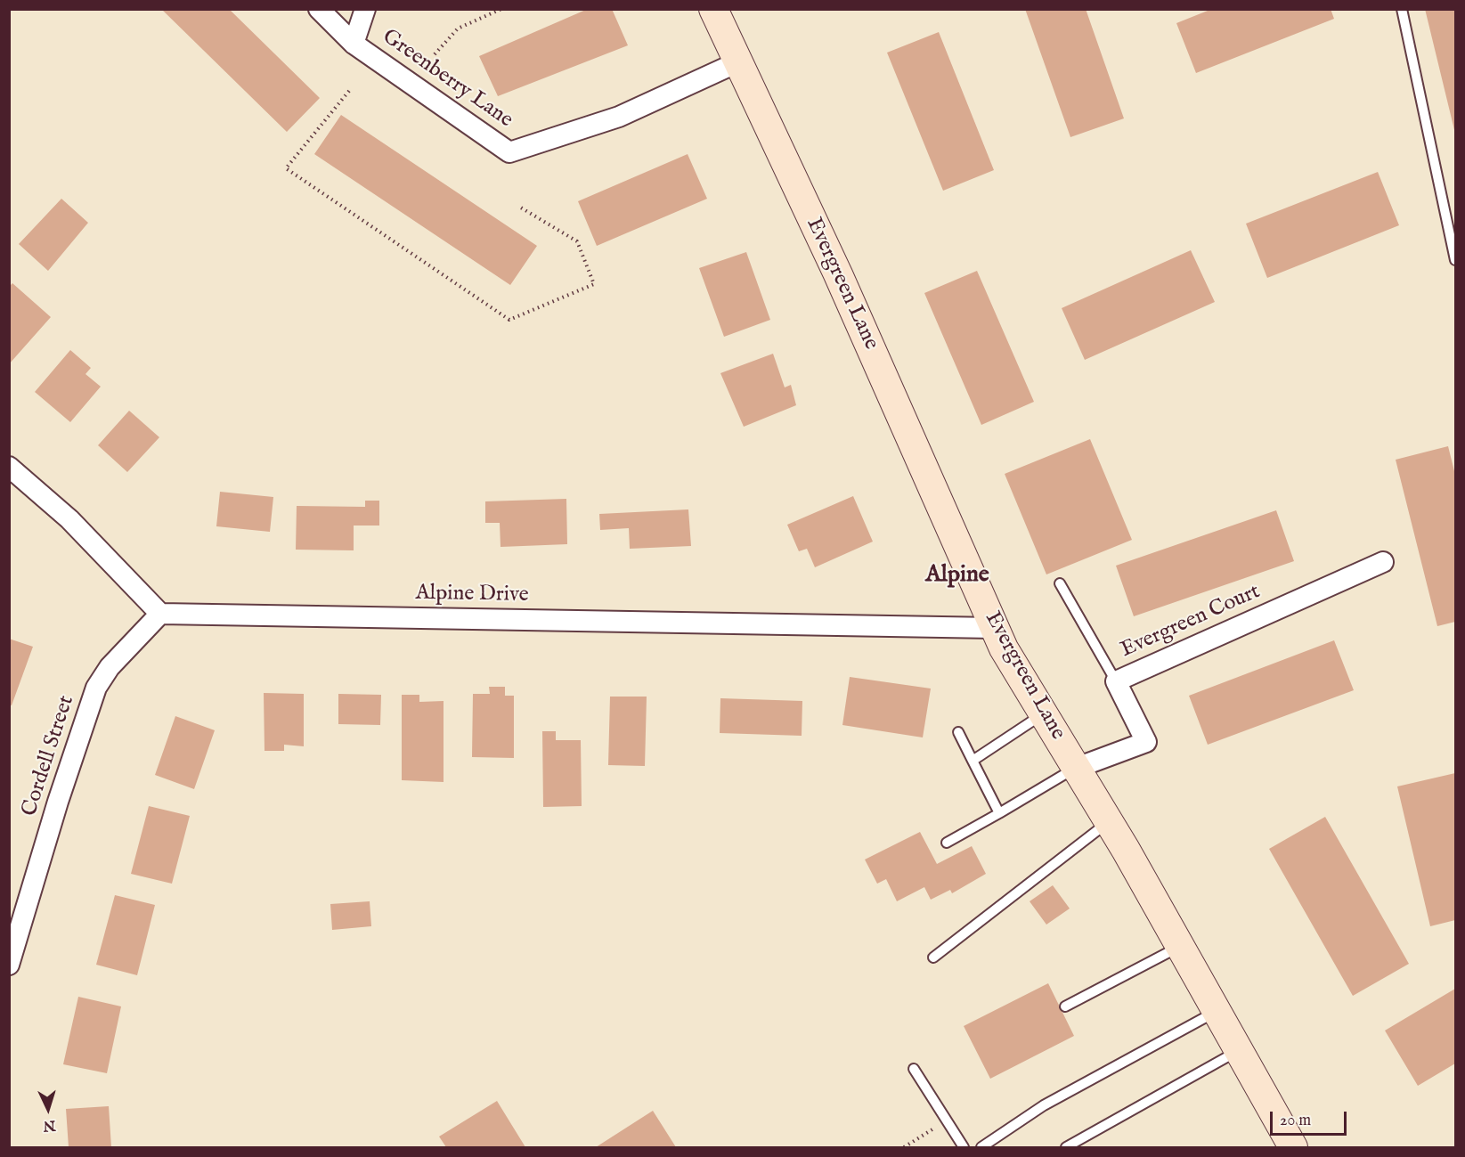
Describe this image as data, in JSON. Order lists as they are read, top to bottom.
{
  "streets": {
    "street": [
      "Greenberry Lane",
      "Evergreen Lane",
      "Alpine Drive",
      "Evergreen Court",
      "Cordell Street"
    ]
  },
  "crossings": [
    ["Greenberry Lane", "Evergreen Lane"],
    ["Evergreen Lane", "Alpine Drive"],
    ["Evergreen Lane", "Evergreen Court"],
    ["Alpine Drive", "Cordell Street"]
  ],
  "districts": ["Alpine"],
  "scale_bar": "20 m",
  "north": "bottom"
}
